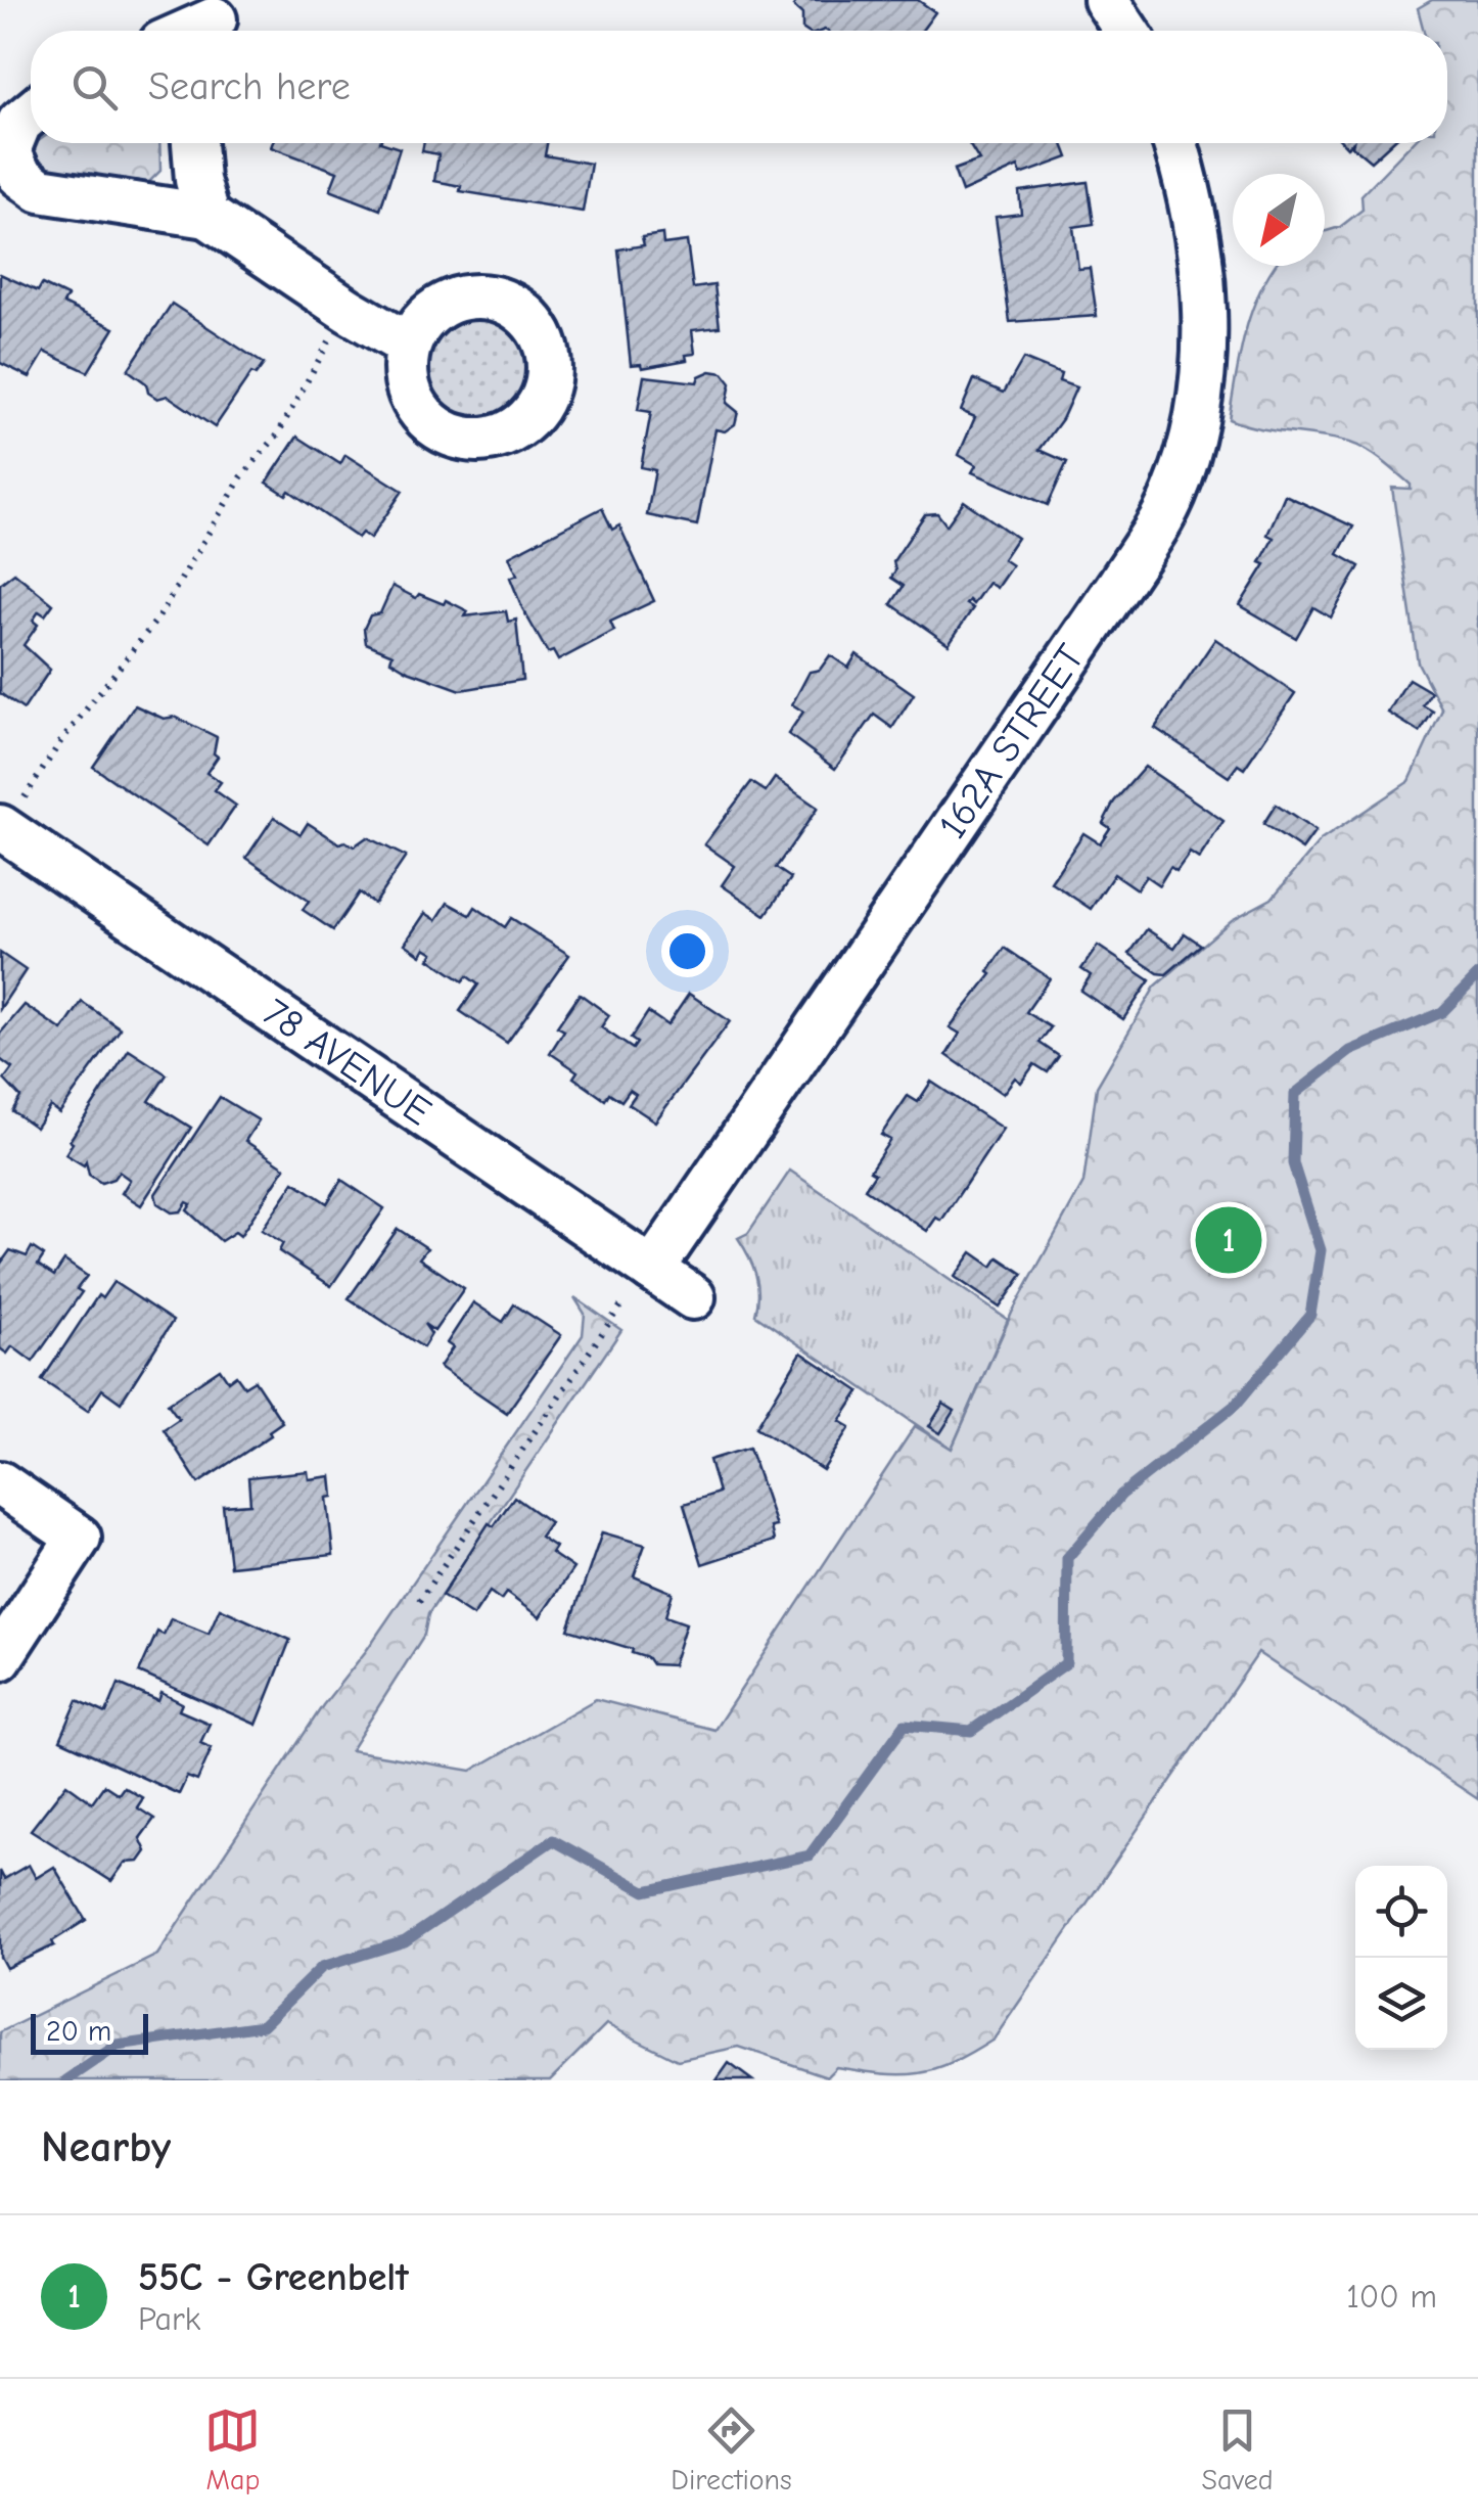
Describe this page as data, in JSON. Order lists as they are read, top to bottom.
{
  "streets": {
    "street": ["162A STREET", "78 AVENUE"]
  },
  "crossings": [
    ["162A STREET", "78 AVENUE"]
  ],
  "scale_bar": "20 m",
  "north": "bottom left",
  "page": {
    "search": "Search here",
    "pins": "1",
    "scale": "20 m",
    "heading": "Nearby",
    "list": [
      {
        "mark": "1",
        "name": "55C - Greenbelt",
        "note": "Park",
        "value": "100 m"
      }
    ],
    "nav": ["Map", "Directions", "Saved"]
  }
}
